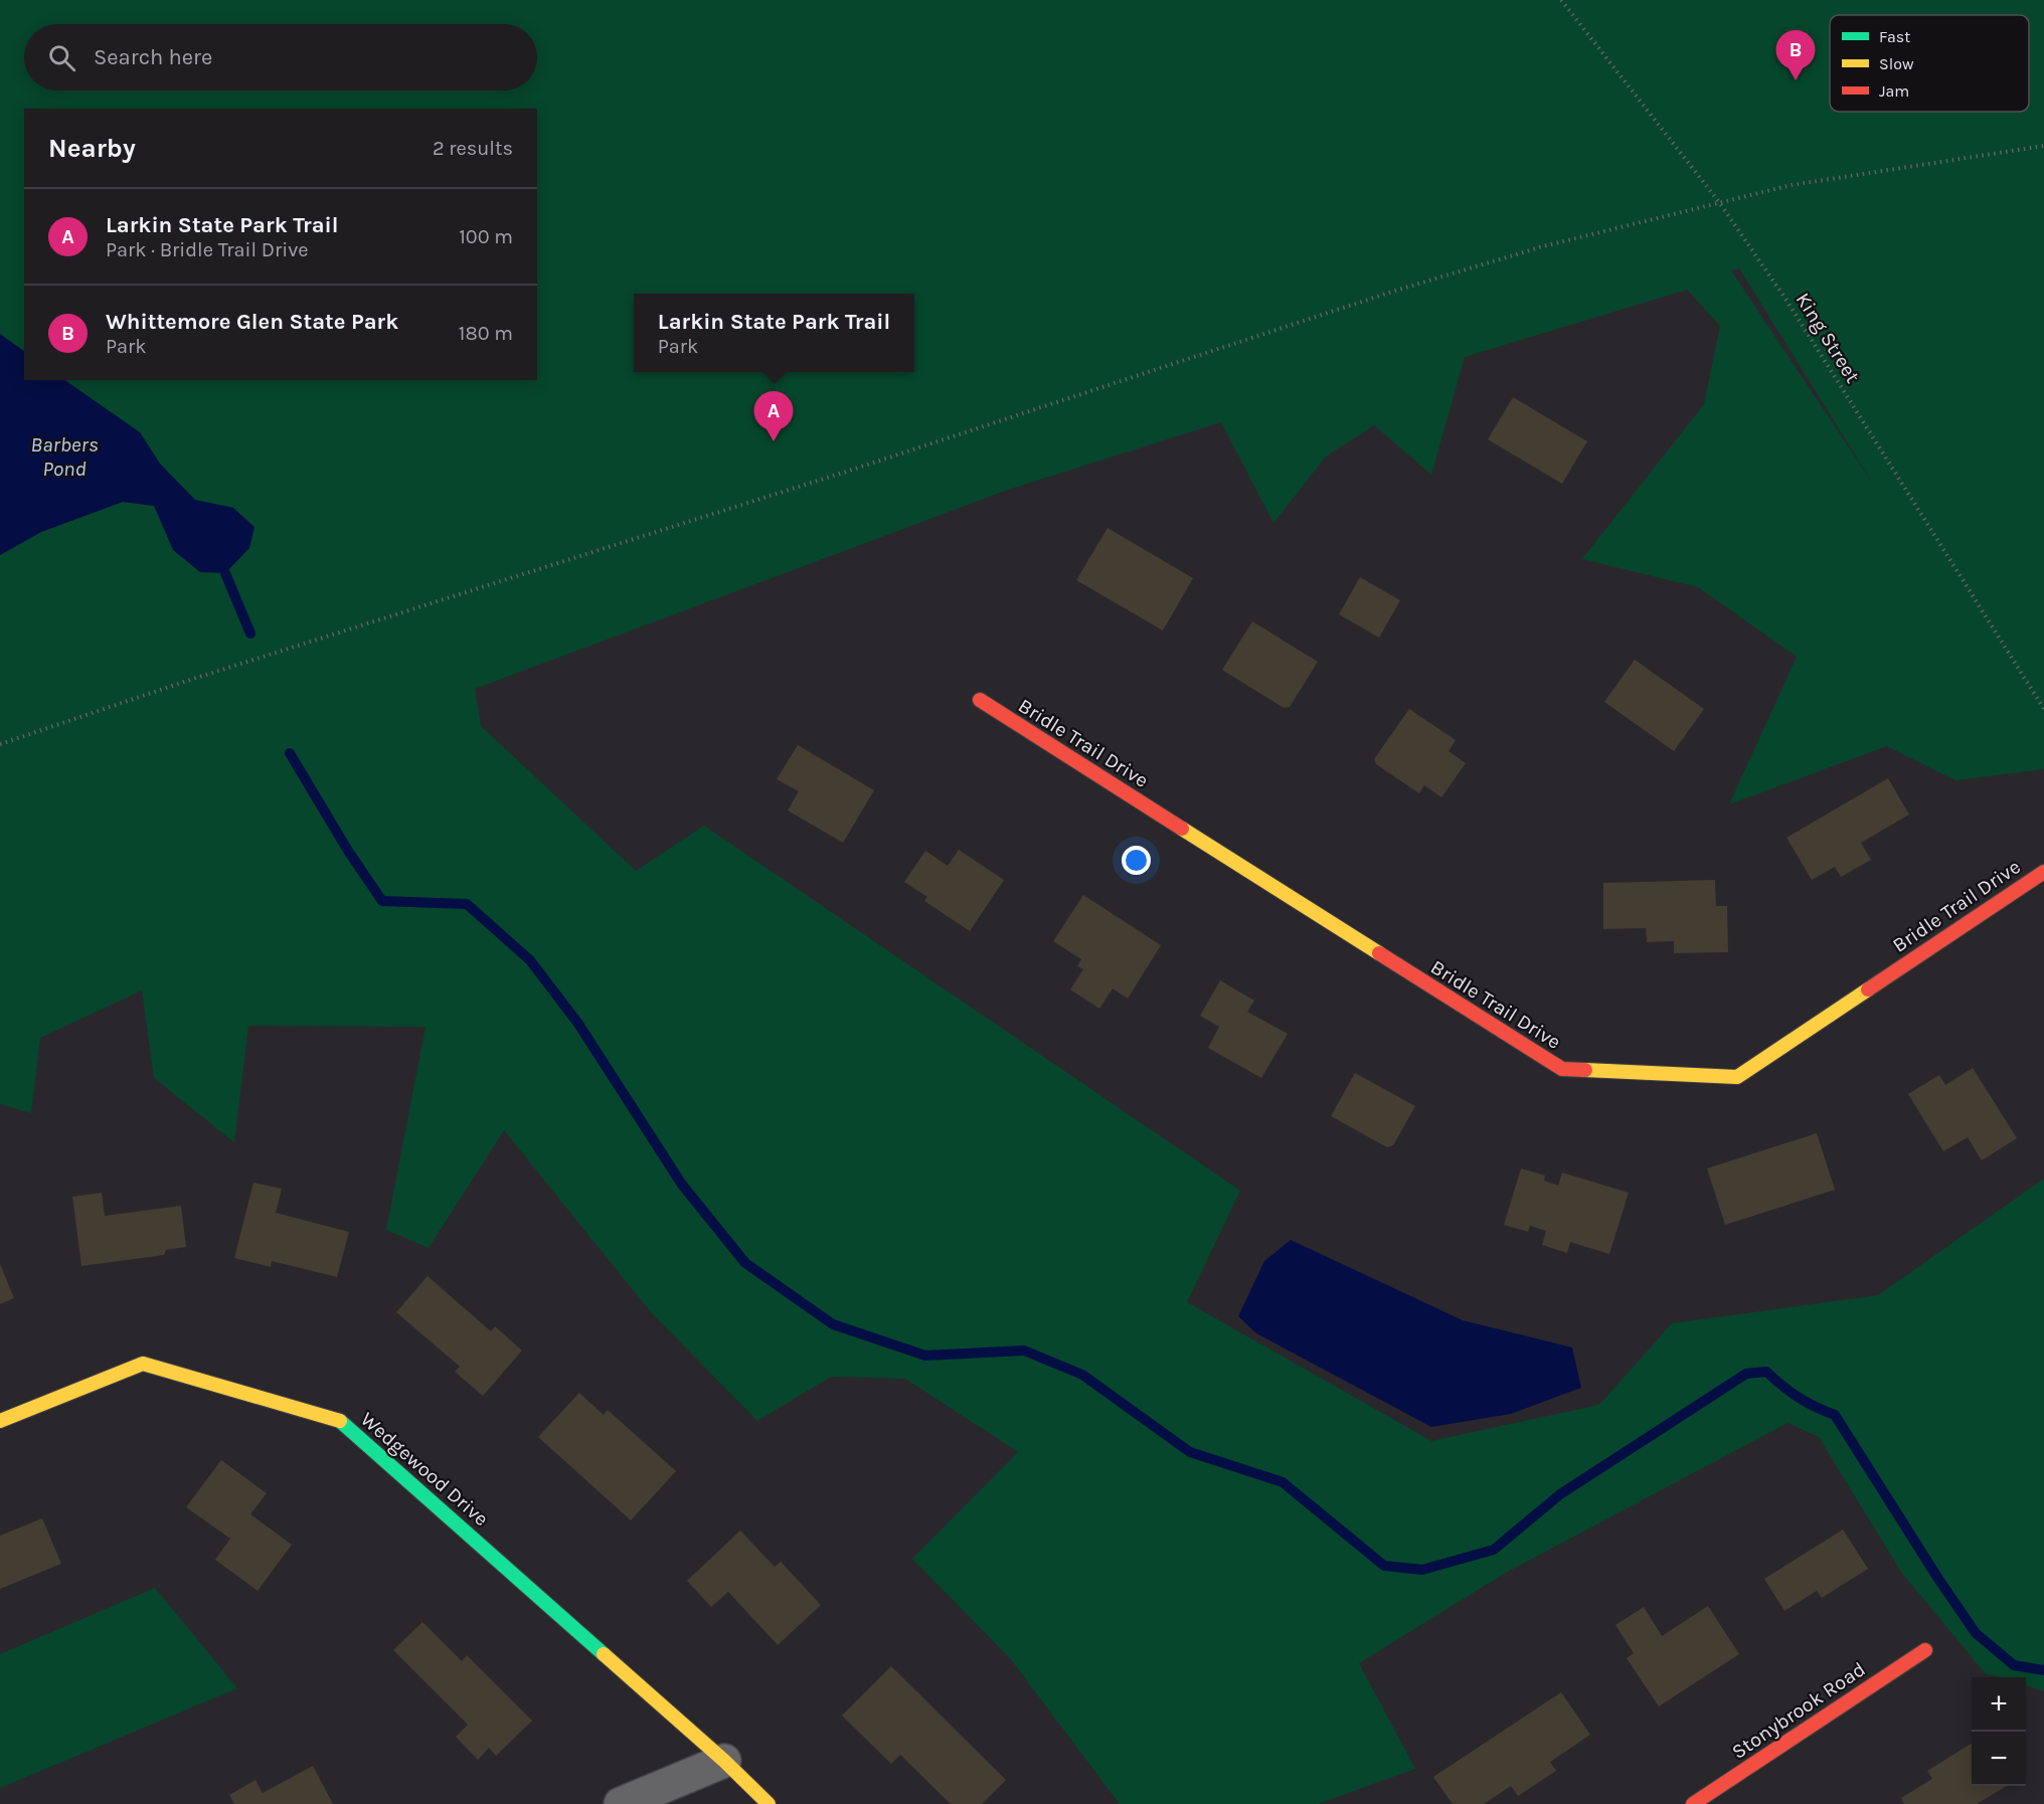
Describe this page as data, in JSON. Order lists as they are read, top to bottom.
{
  "streets": {
    "street": ["Bridle Trail Drive", "Wedgewood Drive", "Stonybrook Road"],
    "path": ["King Street"]
  },
  "water": ["Barbers Pond"],
  "legend": ["Fast", "Slow", "Jam"],
  "page": {
    "search": "Search here",
    "pins": ["B", "A"],
    "heading": ["Nearby", "2 results"],
    "list": [
      {
        "mark": "A",
        "name": "Larkin State Park Trail",
        "note": "Park · Bridle Trail Drive",
        "value": "100 m"
      },
      {
        "mark": "B",
        "name": "Whittemore Glen State Park",
        "note": "Park",
        "value": "180 m"
      }
    ],
    "popup": ["Larkin State Park Trail", "Park"],
    "map_buttons": ["+", "−"]
  }
}
